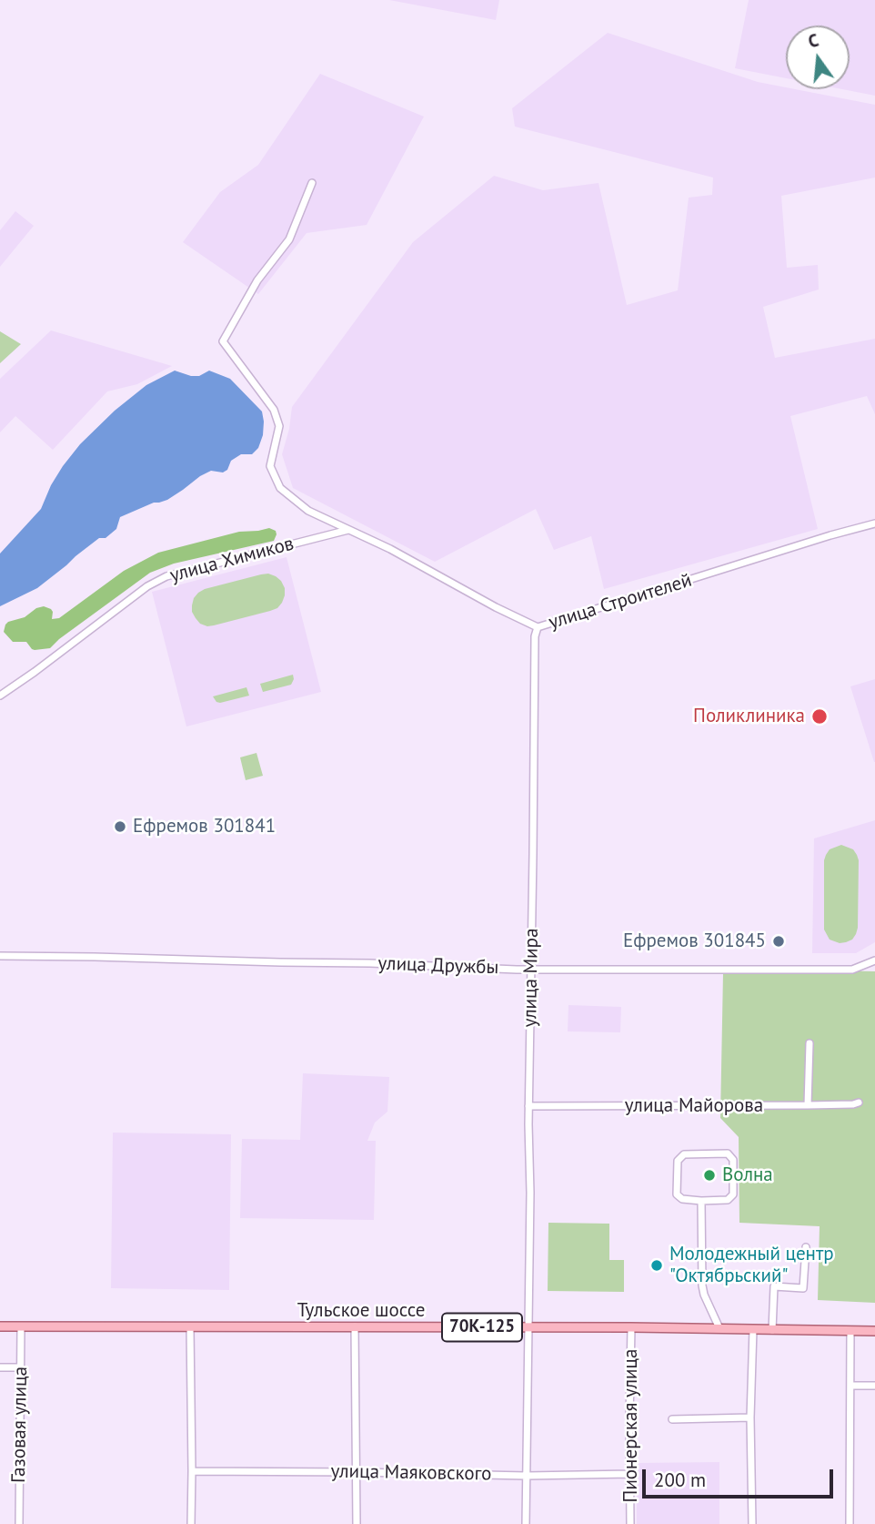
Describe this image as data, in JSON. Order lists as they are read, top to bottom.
{
  "streets": {
    "main road": ["Тульское шоссе", "70К-125"],
    "street": [
      "улица Химиков",
      "улица Строителей",
      "улица Дружбы",
      "улица Мира",
      "улица Майорова",
      "Газовая улица",
      "Пионерская улица",
      "улица Маяковского"
    ]
  },
  "crossings": [
    ["улица Химиков", "улица Строителей"],
    ["улица Строителей", "улица Мира"],
    ["улица Дружбы", "улица Мира"],
    ["улица Мира", "улица Майорова"],
    ["улица Мира", "Тульское шоссе"],
    ["улица Мира", "улица Маяковского"],
    ["Тульское шоссе", "Газовая улица"],
    ["Тульское шоссе", "Пионерская улица"],
    ["Пионерская улица", "улица Маяковского"]
  ],
  "places": [
    "Поликлиника",
    "Ефремов 301841",
    "Ефремов 301845",
    "Волна",
    "Молодежный центр \"Октябрьский\""
  ],
  "scale_bar": "200 m",
  "north": "top"
}
